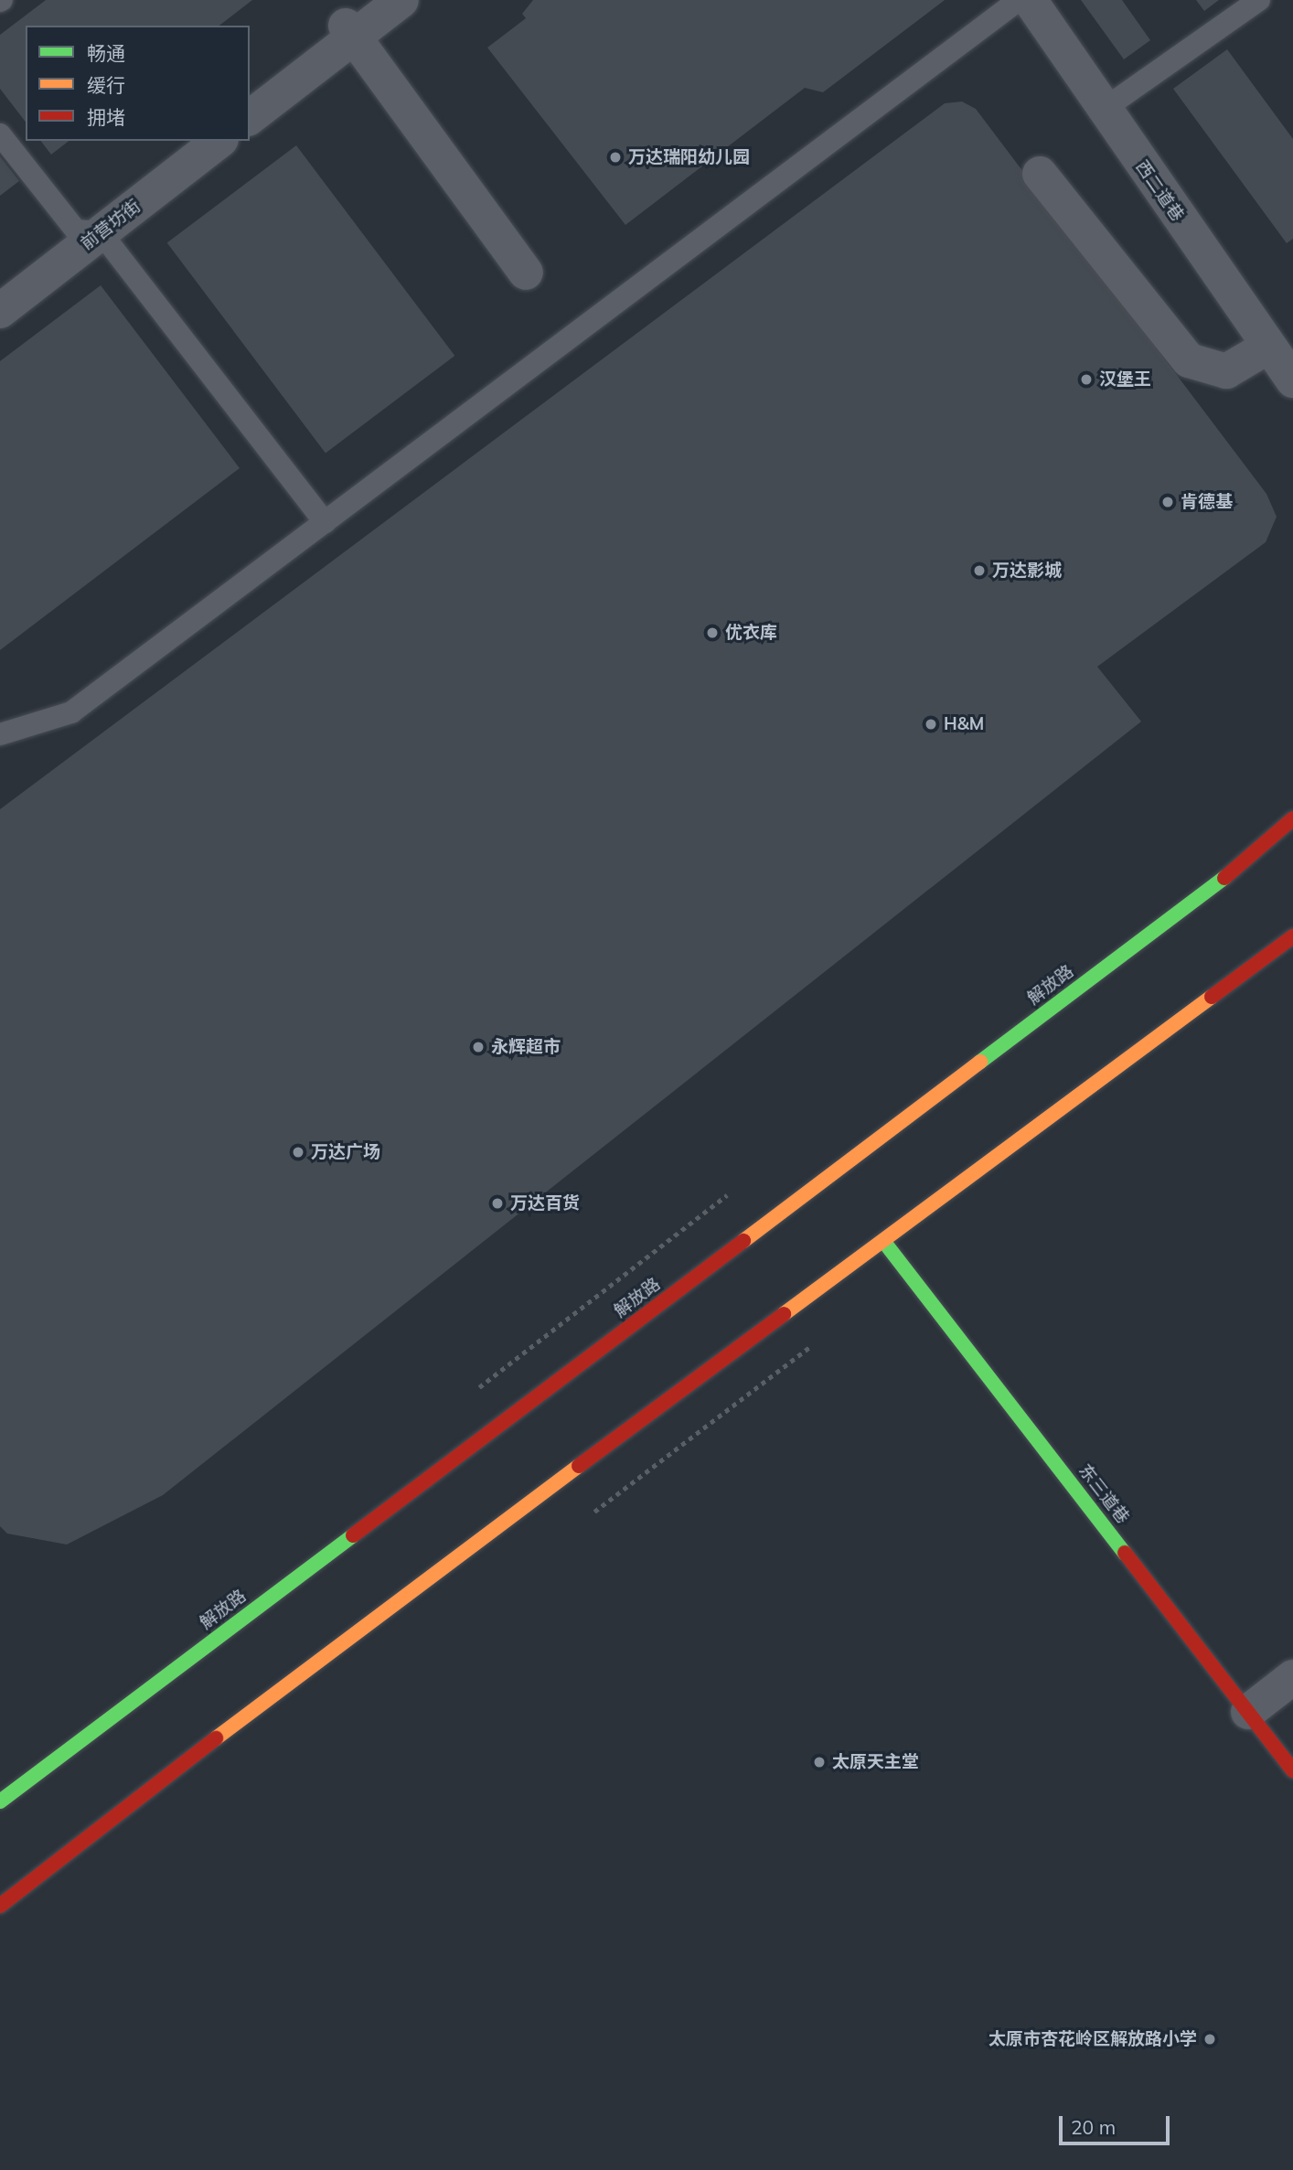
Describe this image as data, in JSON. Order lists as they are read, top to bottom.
{
  "streets": {
    "main road": ["解放路", "东三道巷"],
    "street": ["西二道巷", "前营坊街"]
  },
  "places": [
    "万达瑞阳幼儿园",
    "汉堡王",
    "肯德基",
    "万达影城",
    "优衣库",
    "H&M",
    "永辉超市",
    "万达广场",
    "万达百货",
    "太原天主堂",
    "太原市杏花岭区解放路小学"
  ],
  "legend": ["畅通", "缓行", "拥堵"],
  "scale_bar": "20 m"
}
